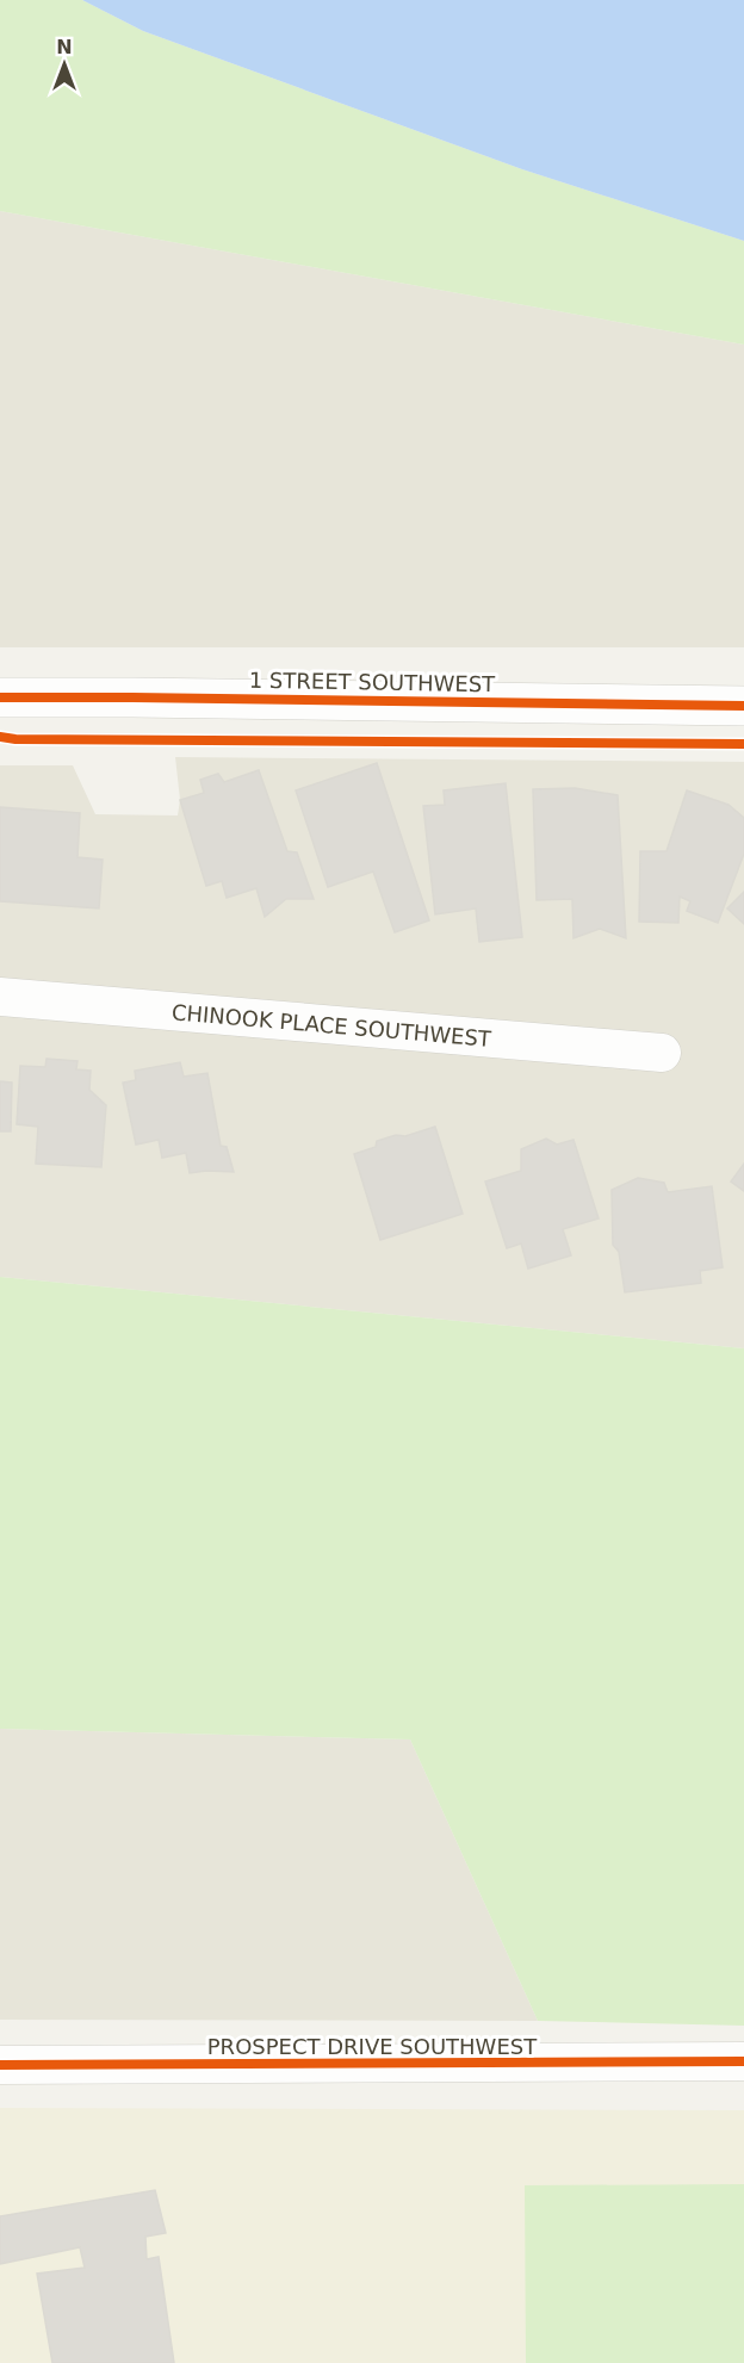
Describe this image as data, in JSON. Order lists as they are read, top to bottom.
{
  "streets": {
    "street": ["1 STREET SOUTHWEST", "CHINOOK PLACE SOUTHWEST", "PROSPECT DRIVE SOUTHWEST"]
  },
  "north": "top"
}
